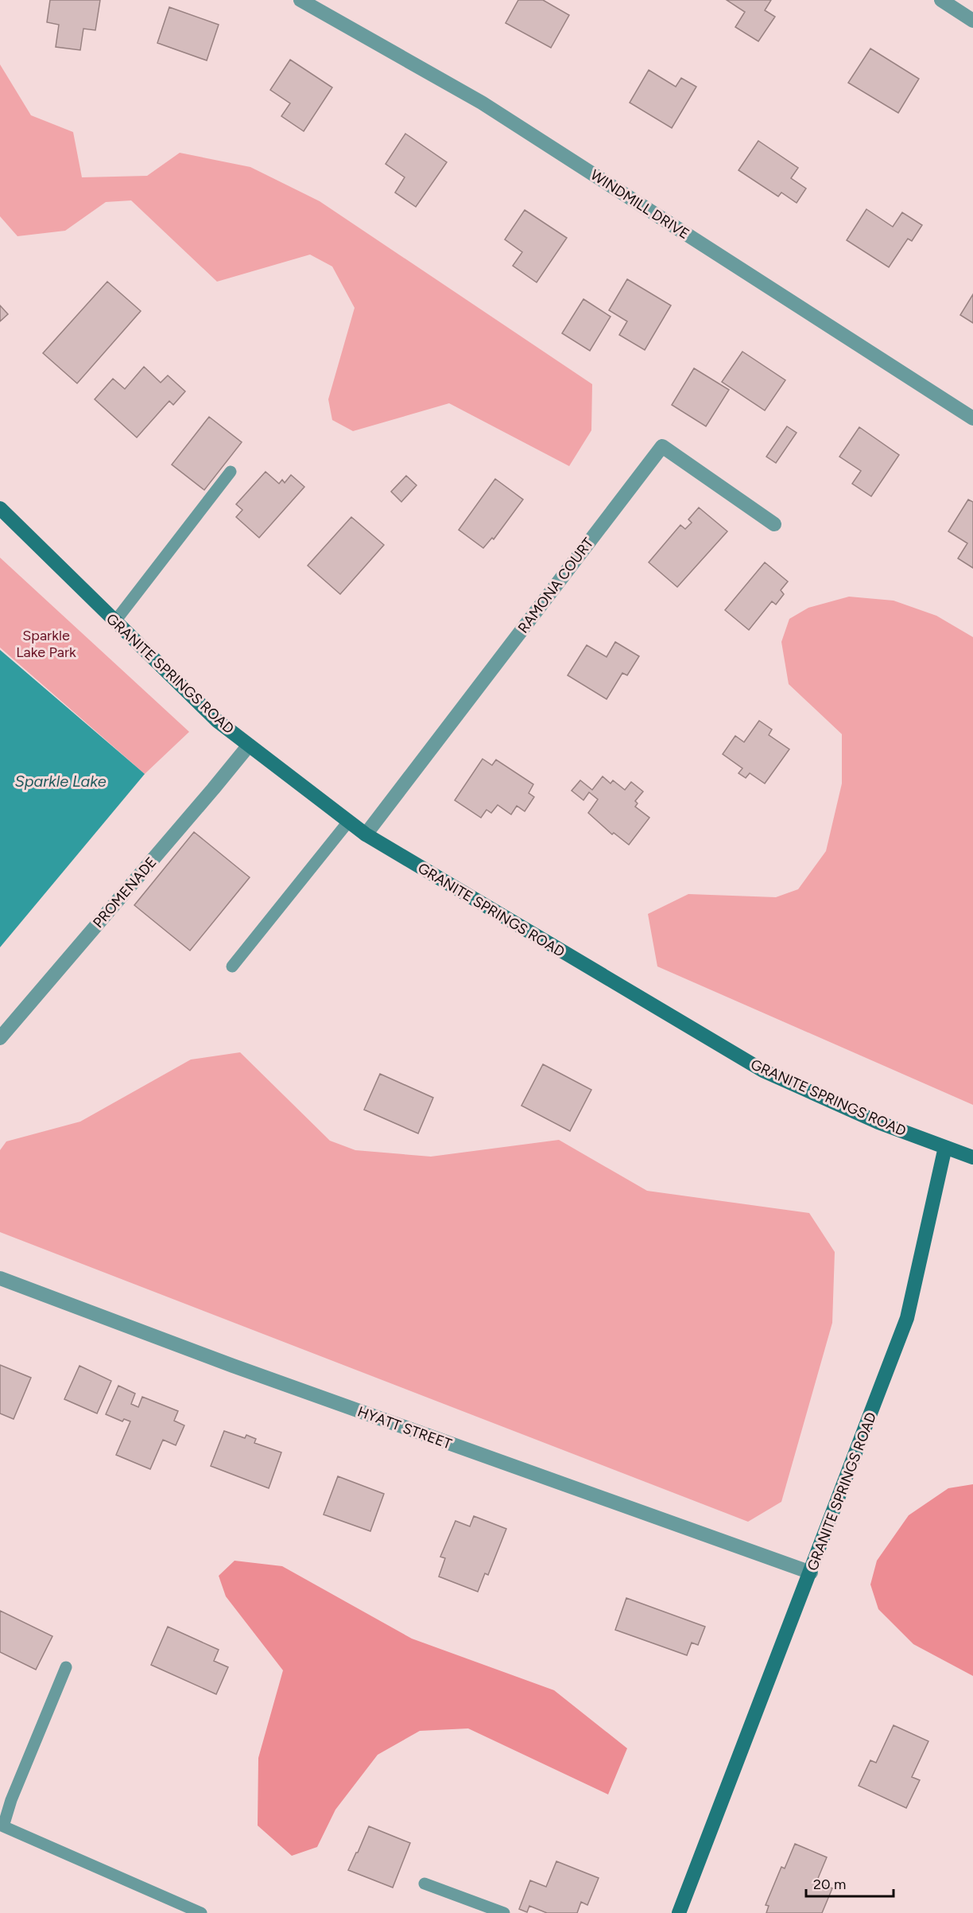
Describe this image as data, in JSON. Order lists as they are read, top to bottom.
{
  "streets": {
    "street": [
      "WINDMILL DRIVE",
      "RAMONA COURT",
      "GRANITE SPRINGS ROAD",
      "PROMENADE",
      "HYATT STREET"
    ]
  },
  "crossings": [
    ["RAMONA COURT", "GRANITE SPRINGS ROAD"],
    ["GRANITE SPRINGS ROAD", "PROMENADE"],
    ["GRANITE SPRINGS ROAD", "HYATT STREET"]
  ],
  "water": ["Sparkle Lake"],
  "parks": ["Sparkle Lake Park"],
  "scale_bar": "20 m"
}
